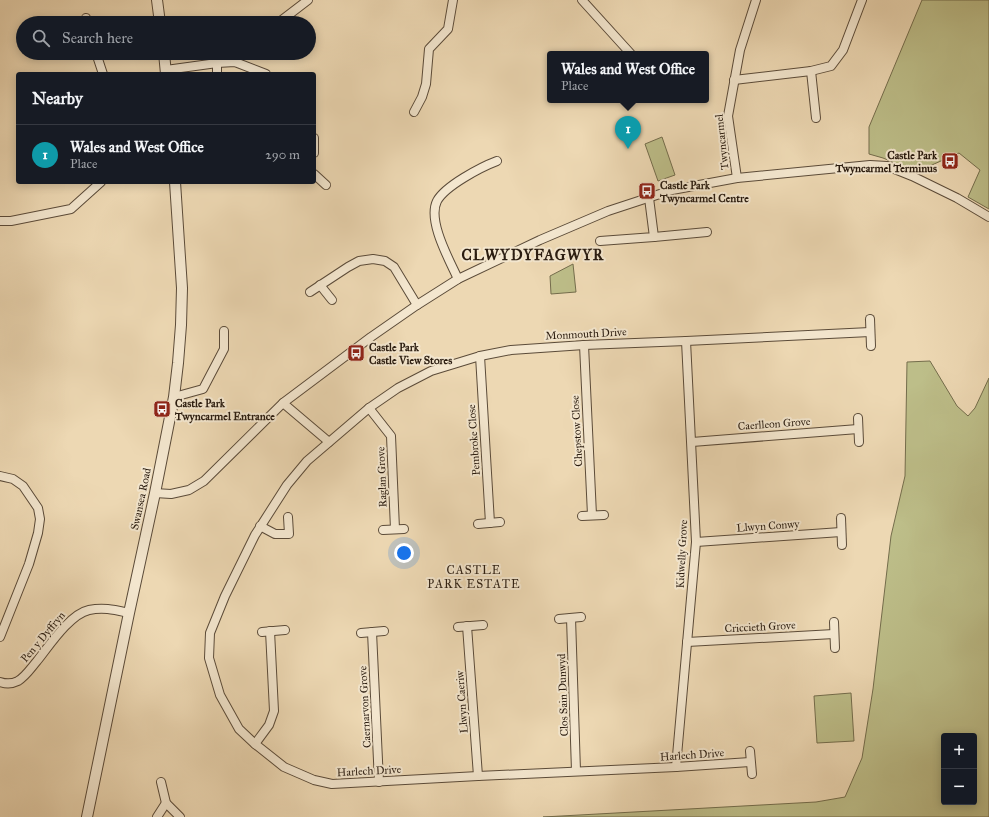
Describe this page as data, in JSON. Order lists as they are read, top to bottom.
{
  "streets": {
    "street": [
      "Twyncarmel",
      "Monmouth Drive",
      "Caerlleon Grove",
      "Chepstow Close",
      "Pembroke Close",
      "Raglan Grove",
      "Swansea Road",
      "Llwyn Conwy",
      "Kidwelly Grove",
      "Criccieth Grove",
      "Pen y Dyffryn",
      "Clos Sain Dunwyd",
      "Llwyn Caeriw",
      "Caernarvon Grove",
      "Harlech Drive"
    ]
  },
  "crossings": [
    ["Monmouth Drive", "Chepstow Close"],
    ["Monmouth Drive", "Pembroke Close"],
    ["Monmouth Drive", "Raglan Grove"],
    ["Monmouth Drive", "Kidwelly Grove"],
    ["Monmouth Drive", "Harlech Drive"],
    ["Caerlleon Grove", "Kidwelly Grove"],
    ["Swansea Road", "Pen y Dyffryn"],
    ["Llwyn Conwy", "Kidwelly Grove"],
    ["Kidwelly Grove", "Criccieth Grove"],
    ["Kidwelly Grove", "Harlech Drive"],
    ["Clos Sain Dunwyd", "Harlech Drive"],
    ["Llwyn Caeriw", "Harlech Drive"],
    ["Caernarvon Grove", "Harlech Drive"]
  ],
  "districts": ["CLWYDYFAGWYR", "CASTLE PARK ESTATE"],
  "places": {
    "bus stop": [
      "Castle Park Twyncarmel Terminus",
      "Castle Park Twyncarmel Centre",
      "Castle Park Castle View Stores",
      "Castle Park Twyncarmel Entrance"
    ]
  },
  "page": {
    "search": "Search here",
    "popup": ["Wales and West Office", "Place"],
    "heading": "Nearby",
    "pins": "1",
    "list": [
      {
        "mark": "1",
        "name": "Wales and West Office",
        "note": "Place",
        "value": "290 m"
      }
    ],
    "map_buttons": ["+", "−"]
  }
}
